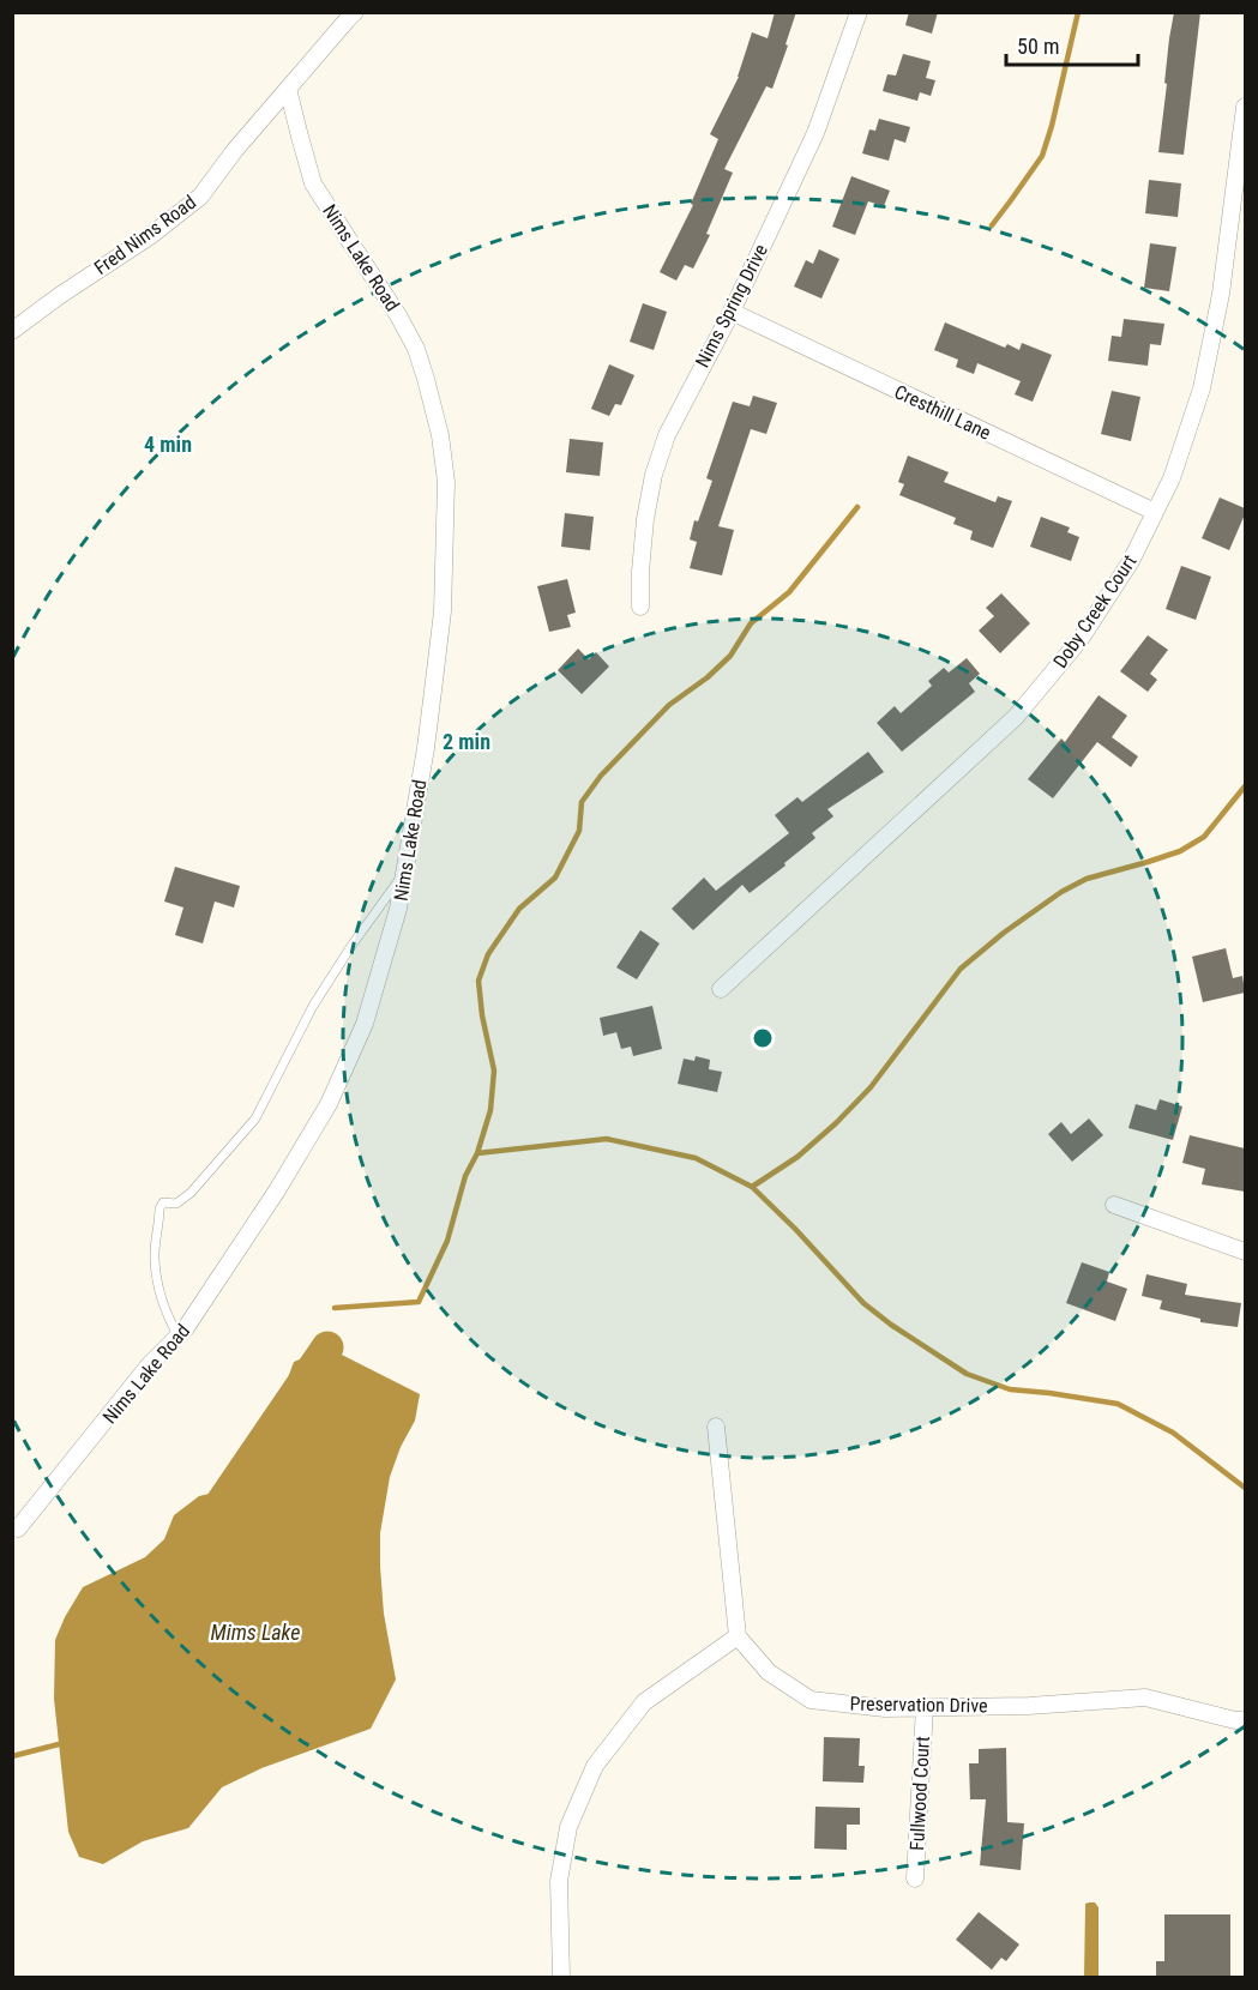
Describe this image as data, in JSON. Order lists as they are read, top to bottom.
{
  "streets": {
    "street": [
      "Fred Nims Road",
      "Nims Lake Road",
      "Nims Spring Drive",
      "Cresthill Lane",
      "Doby Creek Court",
      "Preservation Drive",
      "Fullwood Court"
    ]
  },
  "crossings": [
    ["Fred Nims Road", "Nims Lake Road"],
    ["Nims Spring Drive", "Cresthill Lane"],
    ["Cresthill Lane", "Doby Creek Court"],
    ["Preservation Drive", "Fullwood Court"]
  ],
  "water": ["Mims Lake"],
  "scale_bar": "50 m",
  "rings": ["4 min", "2 min"]
}
